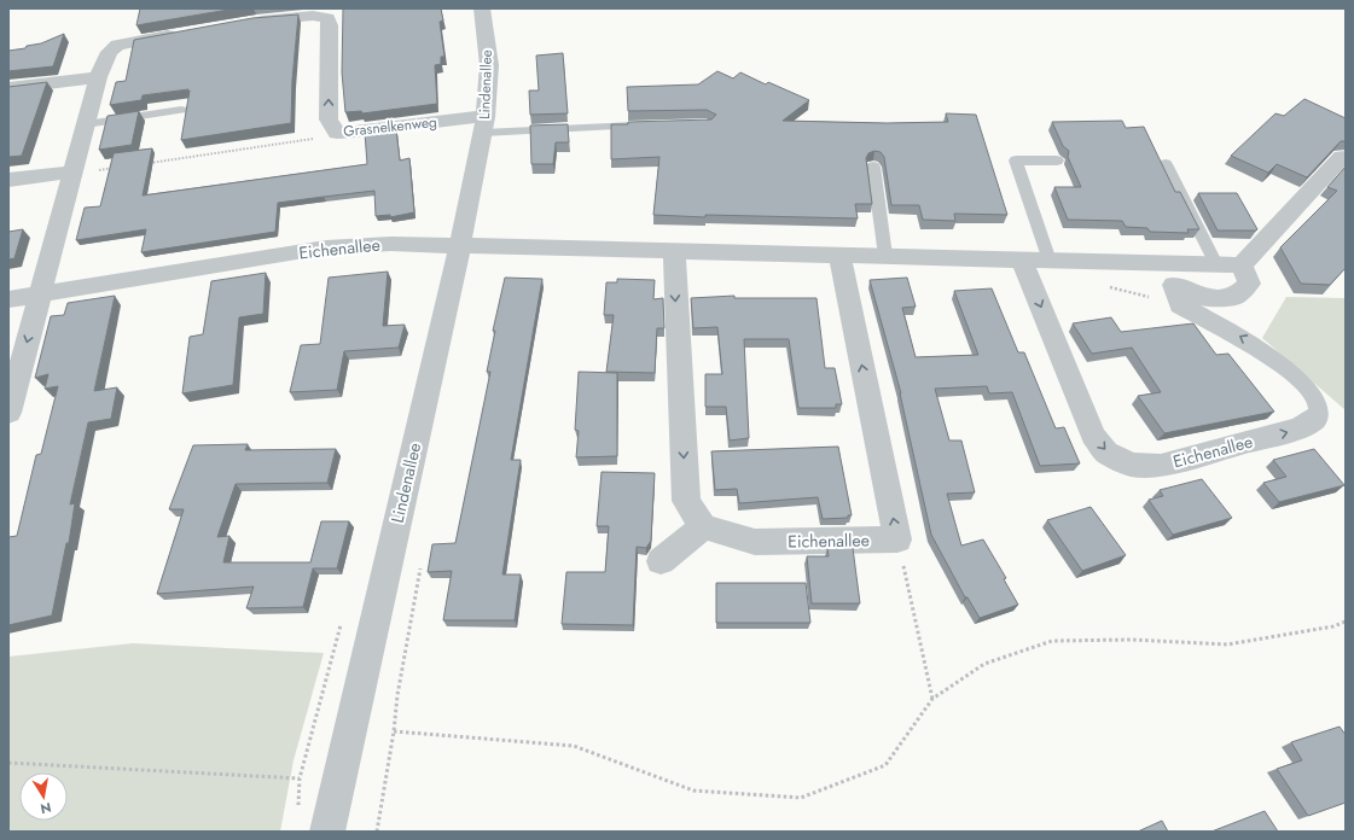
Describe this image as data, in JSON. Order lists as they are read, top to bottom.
{
  "streets": {
    "street": ["Lindenallee", "Grasnelkenweg", "Eichenallee"]
  },
  "crossings": [
    ["Lindenallee", "Grasnelkenweg"],
    ["Lindenallee", "Eichenallee"]
  ],
  "north": "bottom"
}
